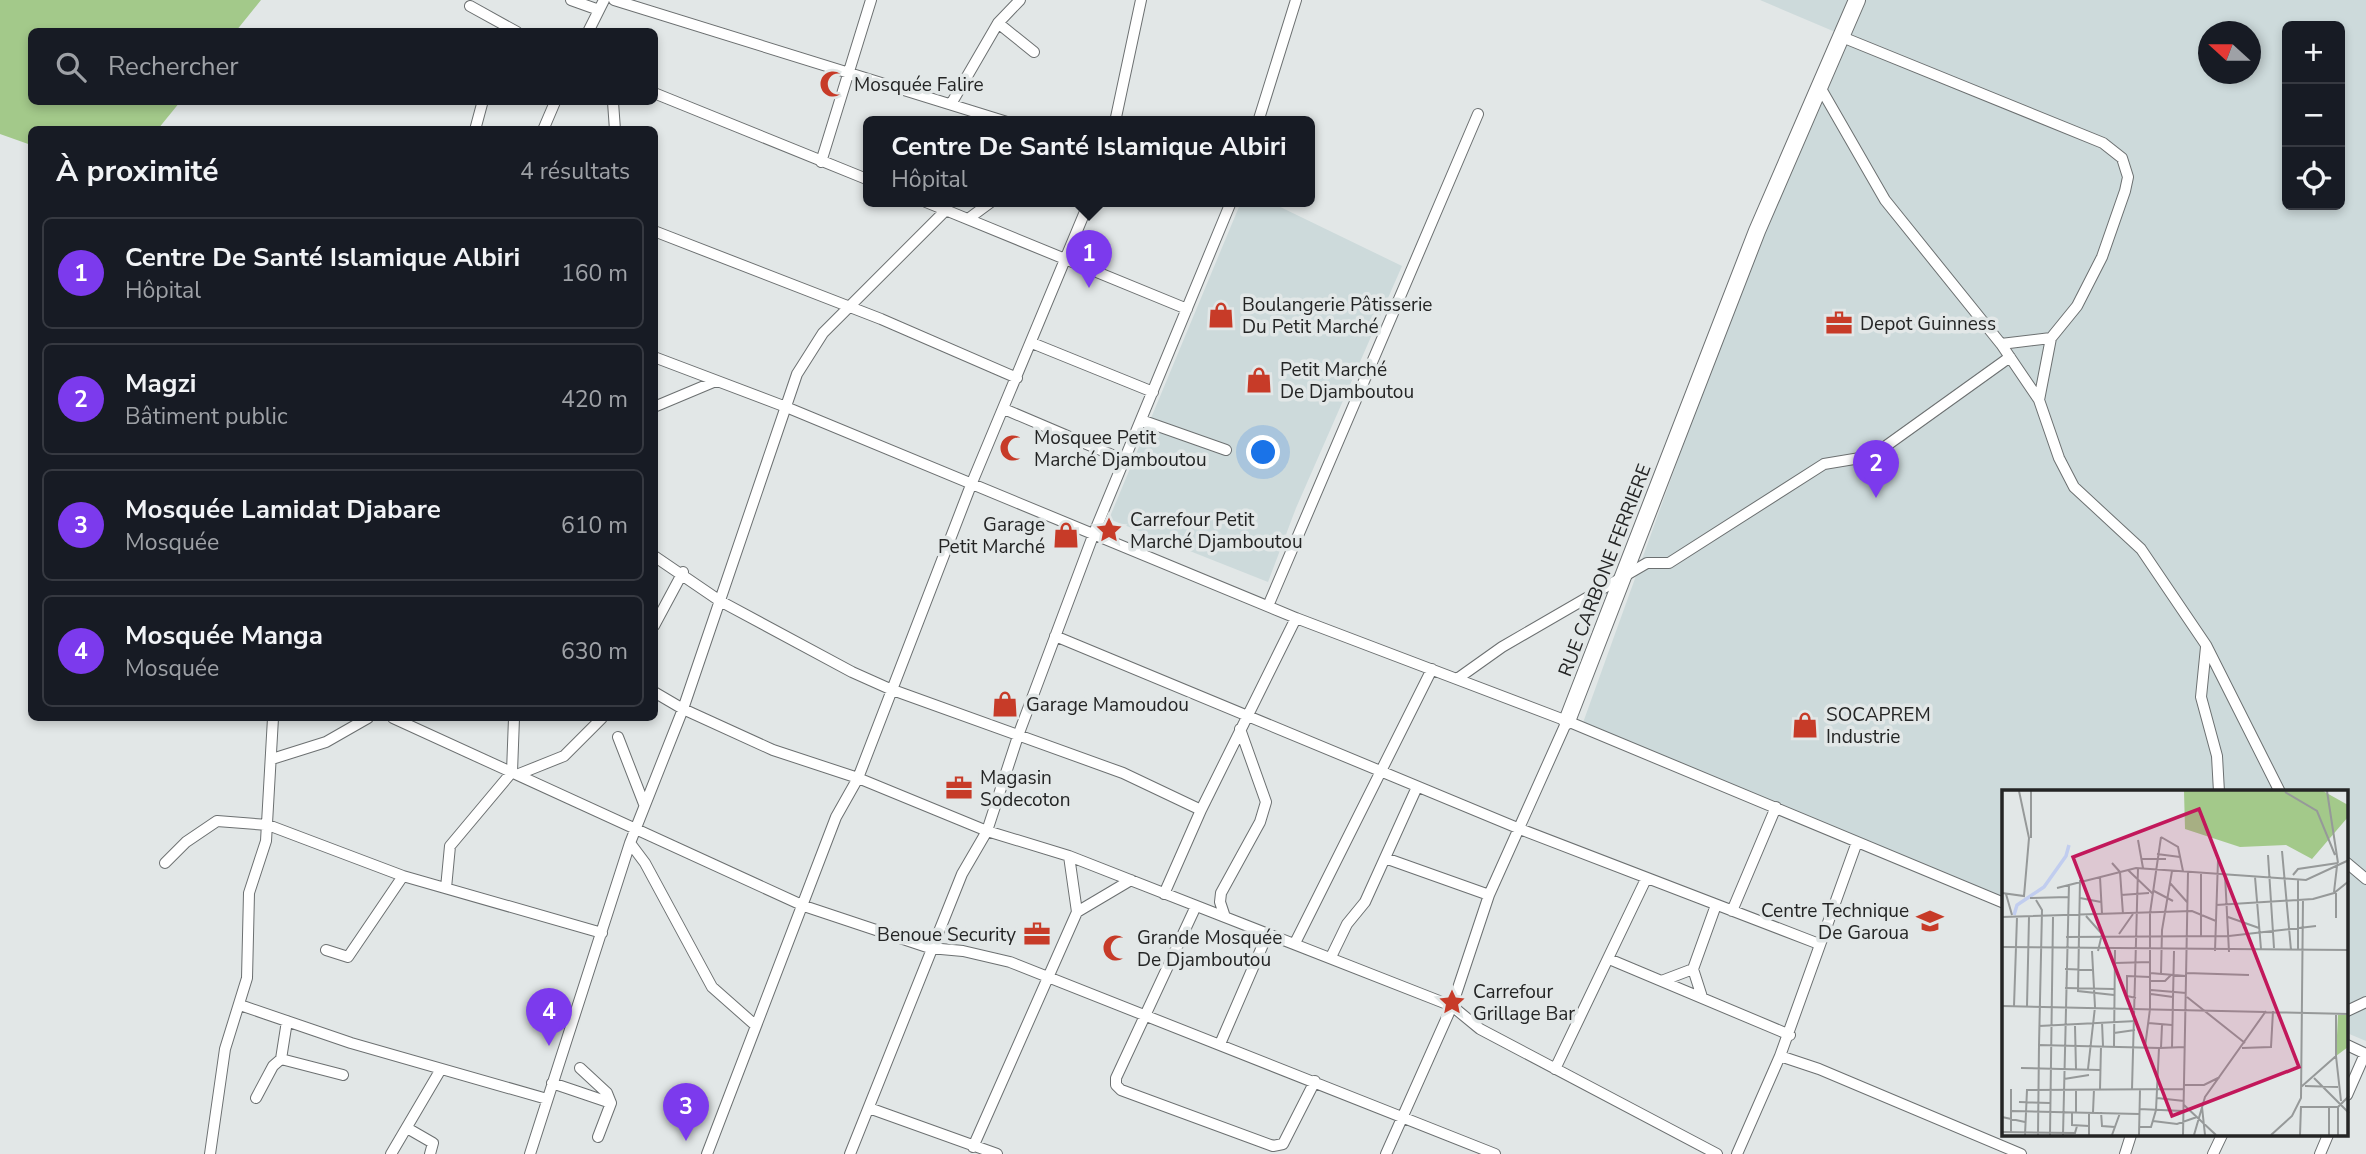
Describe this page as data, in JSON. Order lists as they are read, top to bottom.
{
  "streets": {
    "street": ["RUE CARBONE FERRIERE"]
  },
  "places": {
    "mosque": ["Mosquée Falire", "Mosquee Petit Marché Djamboutou", "Grande Mosquée De Djamboutou"],
    "shop": [
      "Boulangerie Pâtisserie Du Petit Marché",
      "Petit Marché De Djamboutou",
      "Garage Petit Marché",
      "Garage Mamoudou",
      "SOCAPREM Industrie"
    ],
    "office": ["Depot Guinness", "Magasin Sodecoton", "Benoue Security"],
    "place": ["Carrefour Petit Marché Djamboutou", "Carrefour Grillage Bar"],
    "school or university": ["Centre Technique De Garoua"]
  },
  "north": "left",
  "page": {
    "map_buttons": ["+", "−"],
    "search": "Rechercher",
    "popup": ["Centre De Santé Islamique Albiri", "Hôpital"],
    "heading": ["À proximité", "4 résultats"],
    "list": [
      {
        "mark": "1",
        "name": "Centre De Santé Islamique Albiri",
        "note": "Hôpital",
        "value": "160 m"
      },
      {
        "mark": "2",
        "name": "Magzi",
        "note": "Bâtiment public",
        "value": "420 m"
      },
      {
        "mark": "3",
        "name": "Mosquée Lamidat Djabare",
        "note": "Mosquée",
        "value": "610 m"
      },
      {
        "mark": "4",
        "name": "Mosquée Manga",
        "note": "Mosquée",
        "value": "630 m"
      }
    ],
    "pins": [
      "1",
      "2",
      "4",
      "3"
    ]
  }
}
